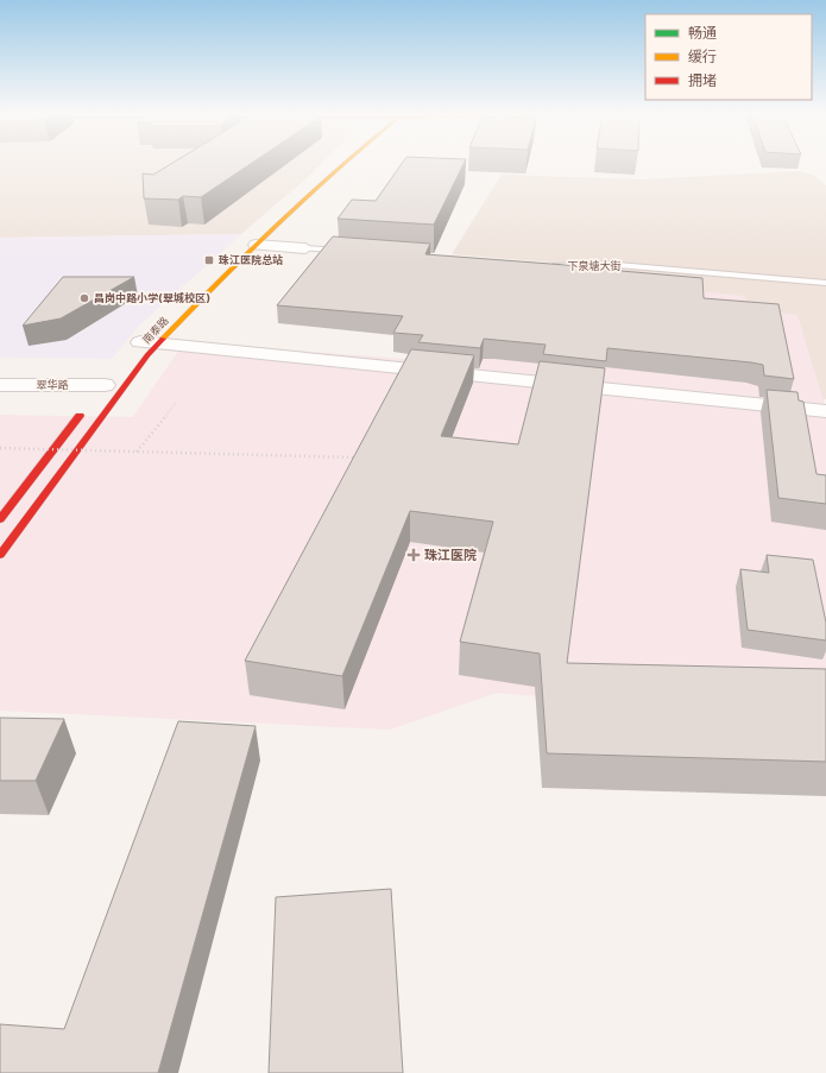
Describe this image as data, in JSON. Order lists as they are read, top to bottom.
{
  "streets": {
    "main road": ["南泰路"],
    "street": ["翠华路"],
    "lane": ["下泉塘大街"]
  },
  "places": {
    "transit": ["珠江医院总站"],
    "other": ["昌岗中路小学(翠城校区)"],
    "health": ["珠江医院"]
  },
  "legend": ["畅通", "缓行", "拥堵"]
}
